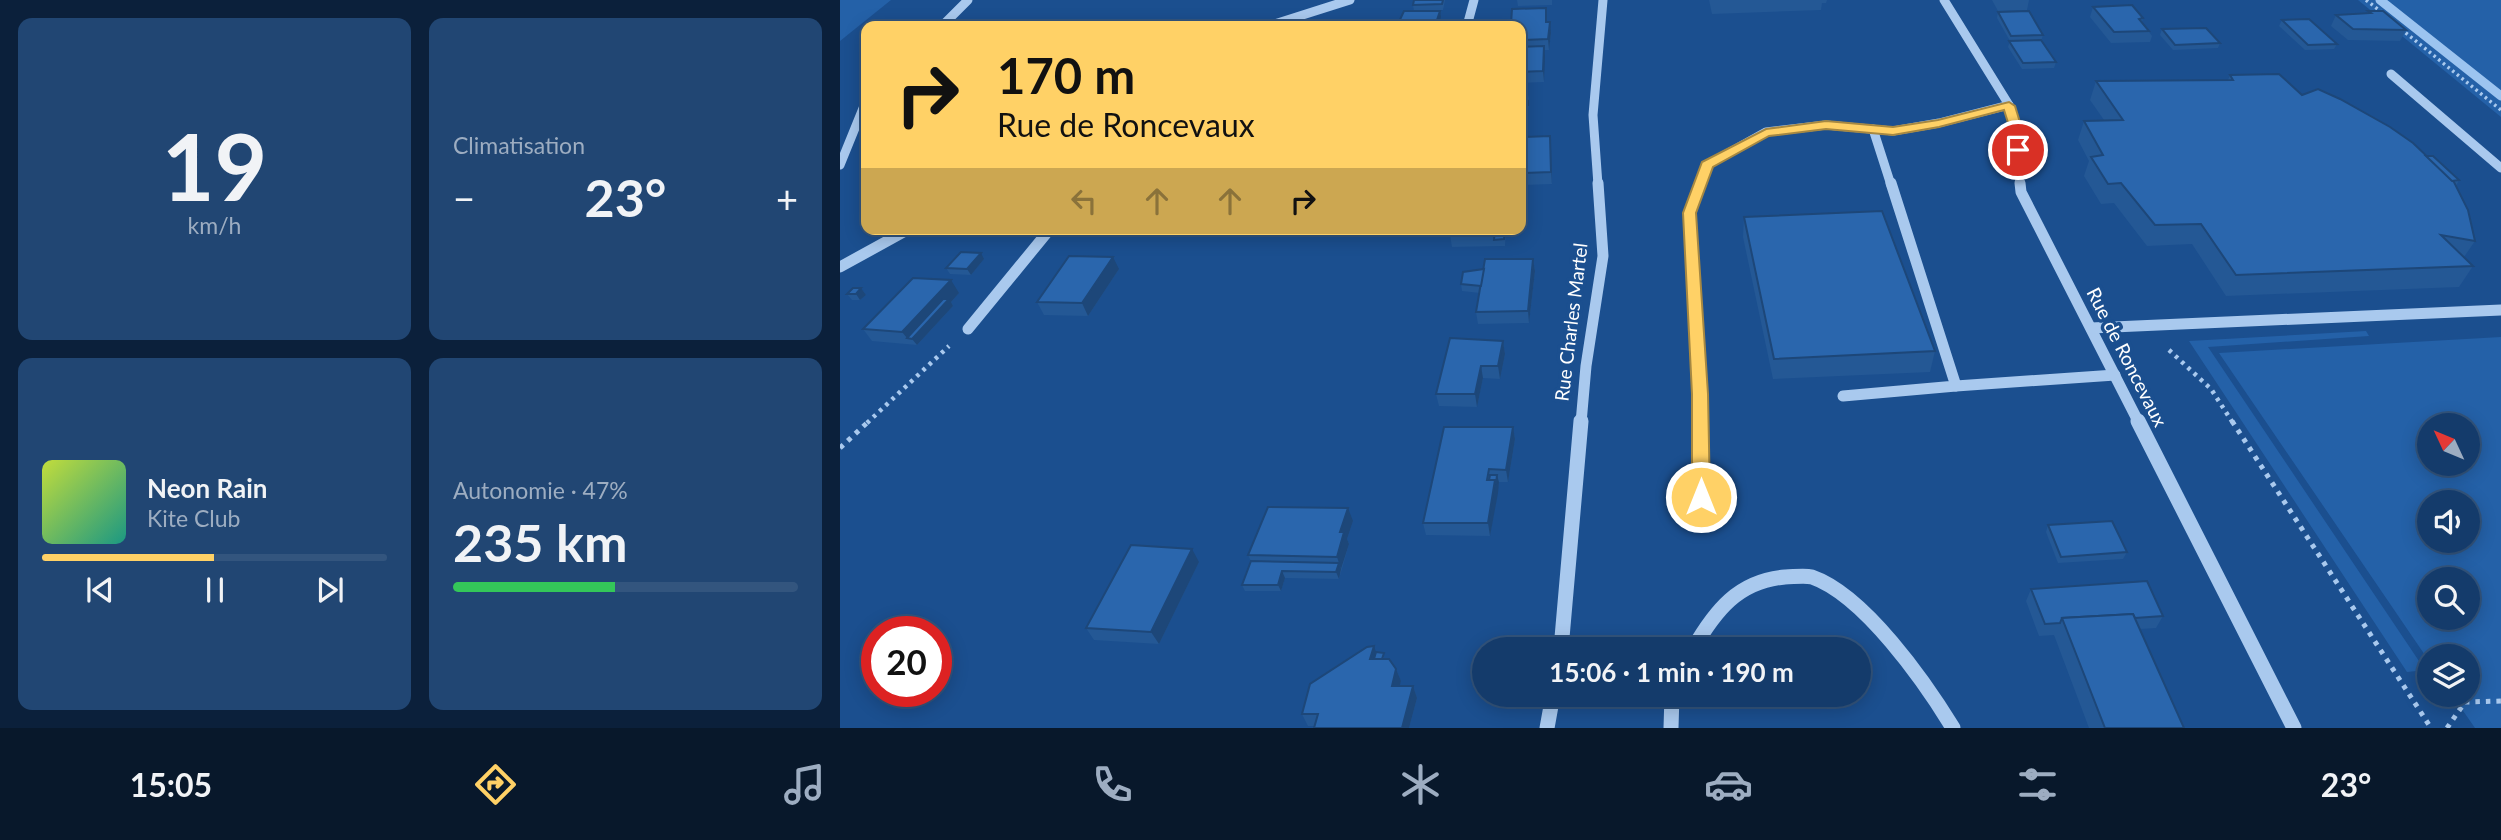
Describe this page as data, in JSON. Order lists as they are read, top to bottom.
{
  "streets": {
    "street": ["Rue Charles Martel", "Rue de Roncevaux"]
  },
  "north": "top left",
  "page": {
    "tile": [
      ["19", "km/h"],
      "Climatisation",
      ["Autonomie · 47%", "235 km"]
    ],
    "turn": ["170 m", "Rue de Roncevaux"],
    "heat": ["−", "23°", "+"],
    "song": ["Neon Rain", "Kite Club"],
    "limit": "20",
    "trip": "15:06 · 1 min · 190 m",
    "tabs": ["15:05", "23°"]
  }
}
